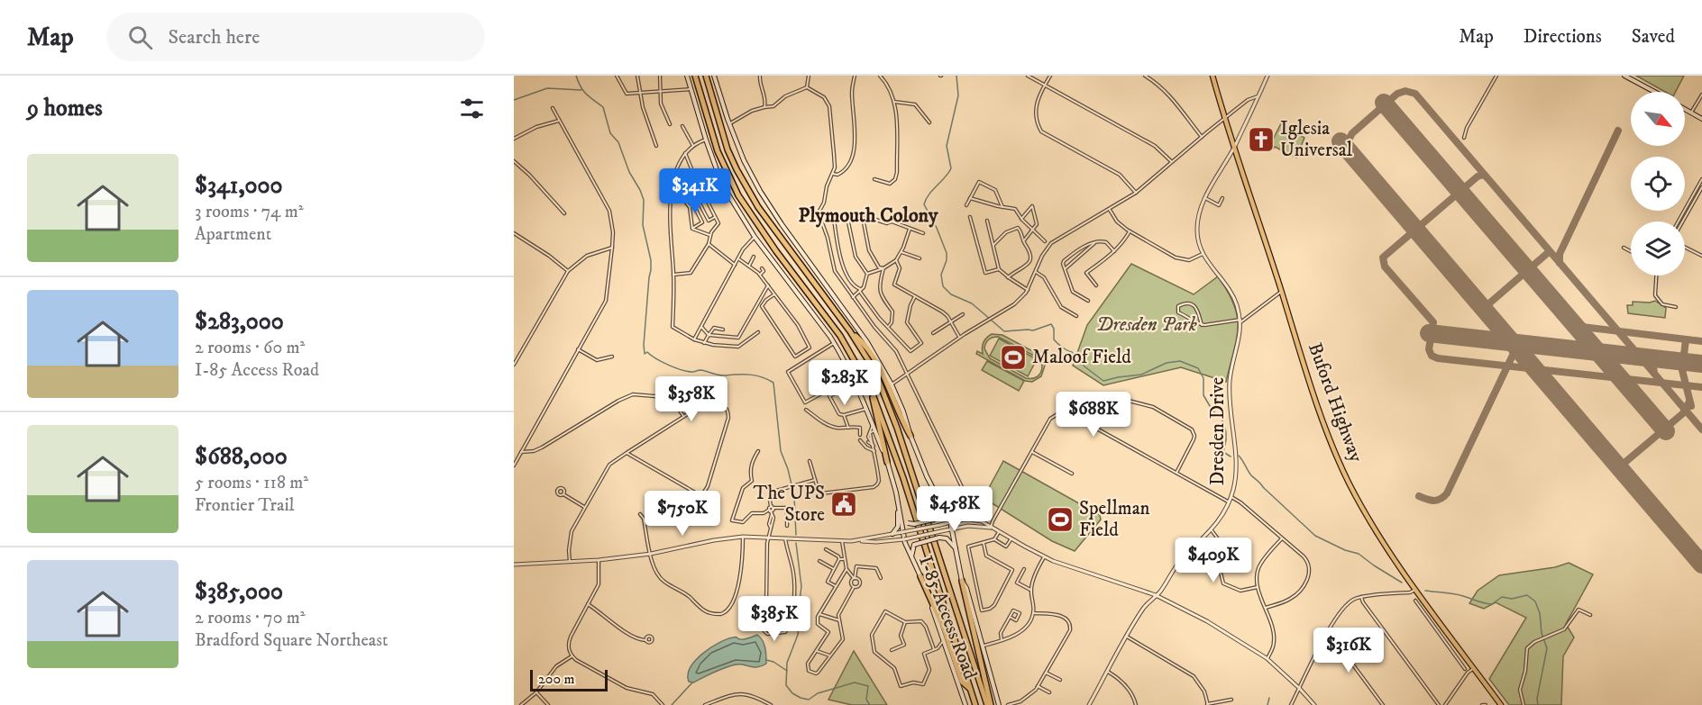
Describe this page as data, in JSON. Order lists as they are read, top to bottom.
{
  "streets": {
    "main road": ["Buford Highway", "I-85 Access Road"],
    "street": ["Dresden Drive"]
  },
  "crossings": [
    ["Buford Highway", "Dresden Drive"]
  ],
  "districts": ["Plymouth Colony"],
  "parks": ["Dresden Park"],
  "places": {
    "church": ["Iglesia Universal"],
    "sports": ["Maloof Field", "Spellman Field"],
    "public building": ["The UPS Store"]
  },
  "scale_bar": "200 m",
  "north": "bottom right",
  "page": {
    "header": "Map",
    "search": "Search here",
    "nav": ["Map", "Directions", "Saved"],
    "heading": "9 homes",
    "list": [
      {
        "name": "$341,000",
        "note": "3 rooms · 74 m² · Apartment"
      },
      {
        "name": "$283,000",
        "note": "2 rooms · 60 m² · I-85 Access Road"
      },
      {
        "name": "$688,000",
        "note": "5 rooms · 118 m² · Frontier Trail"
      },
      {
        "name": "$385,000",
        "note": "2 rooms · 70 m² · Bradford Square Northeast"
      }
    ],
    "price": [
      "$341K",
      "$283K",
      "$358K",
      "$688K",
      "$458K",
      "$750K",
      "$409K",
      "$385K",
      "$316K"
    ],
    "scale": "200 m"
  }
}
